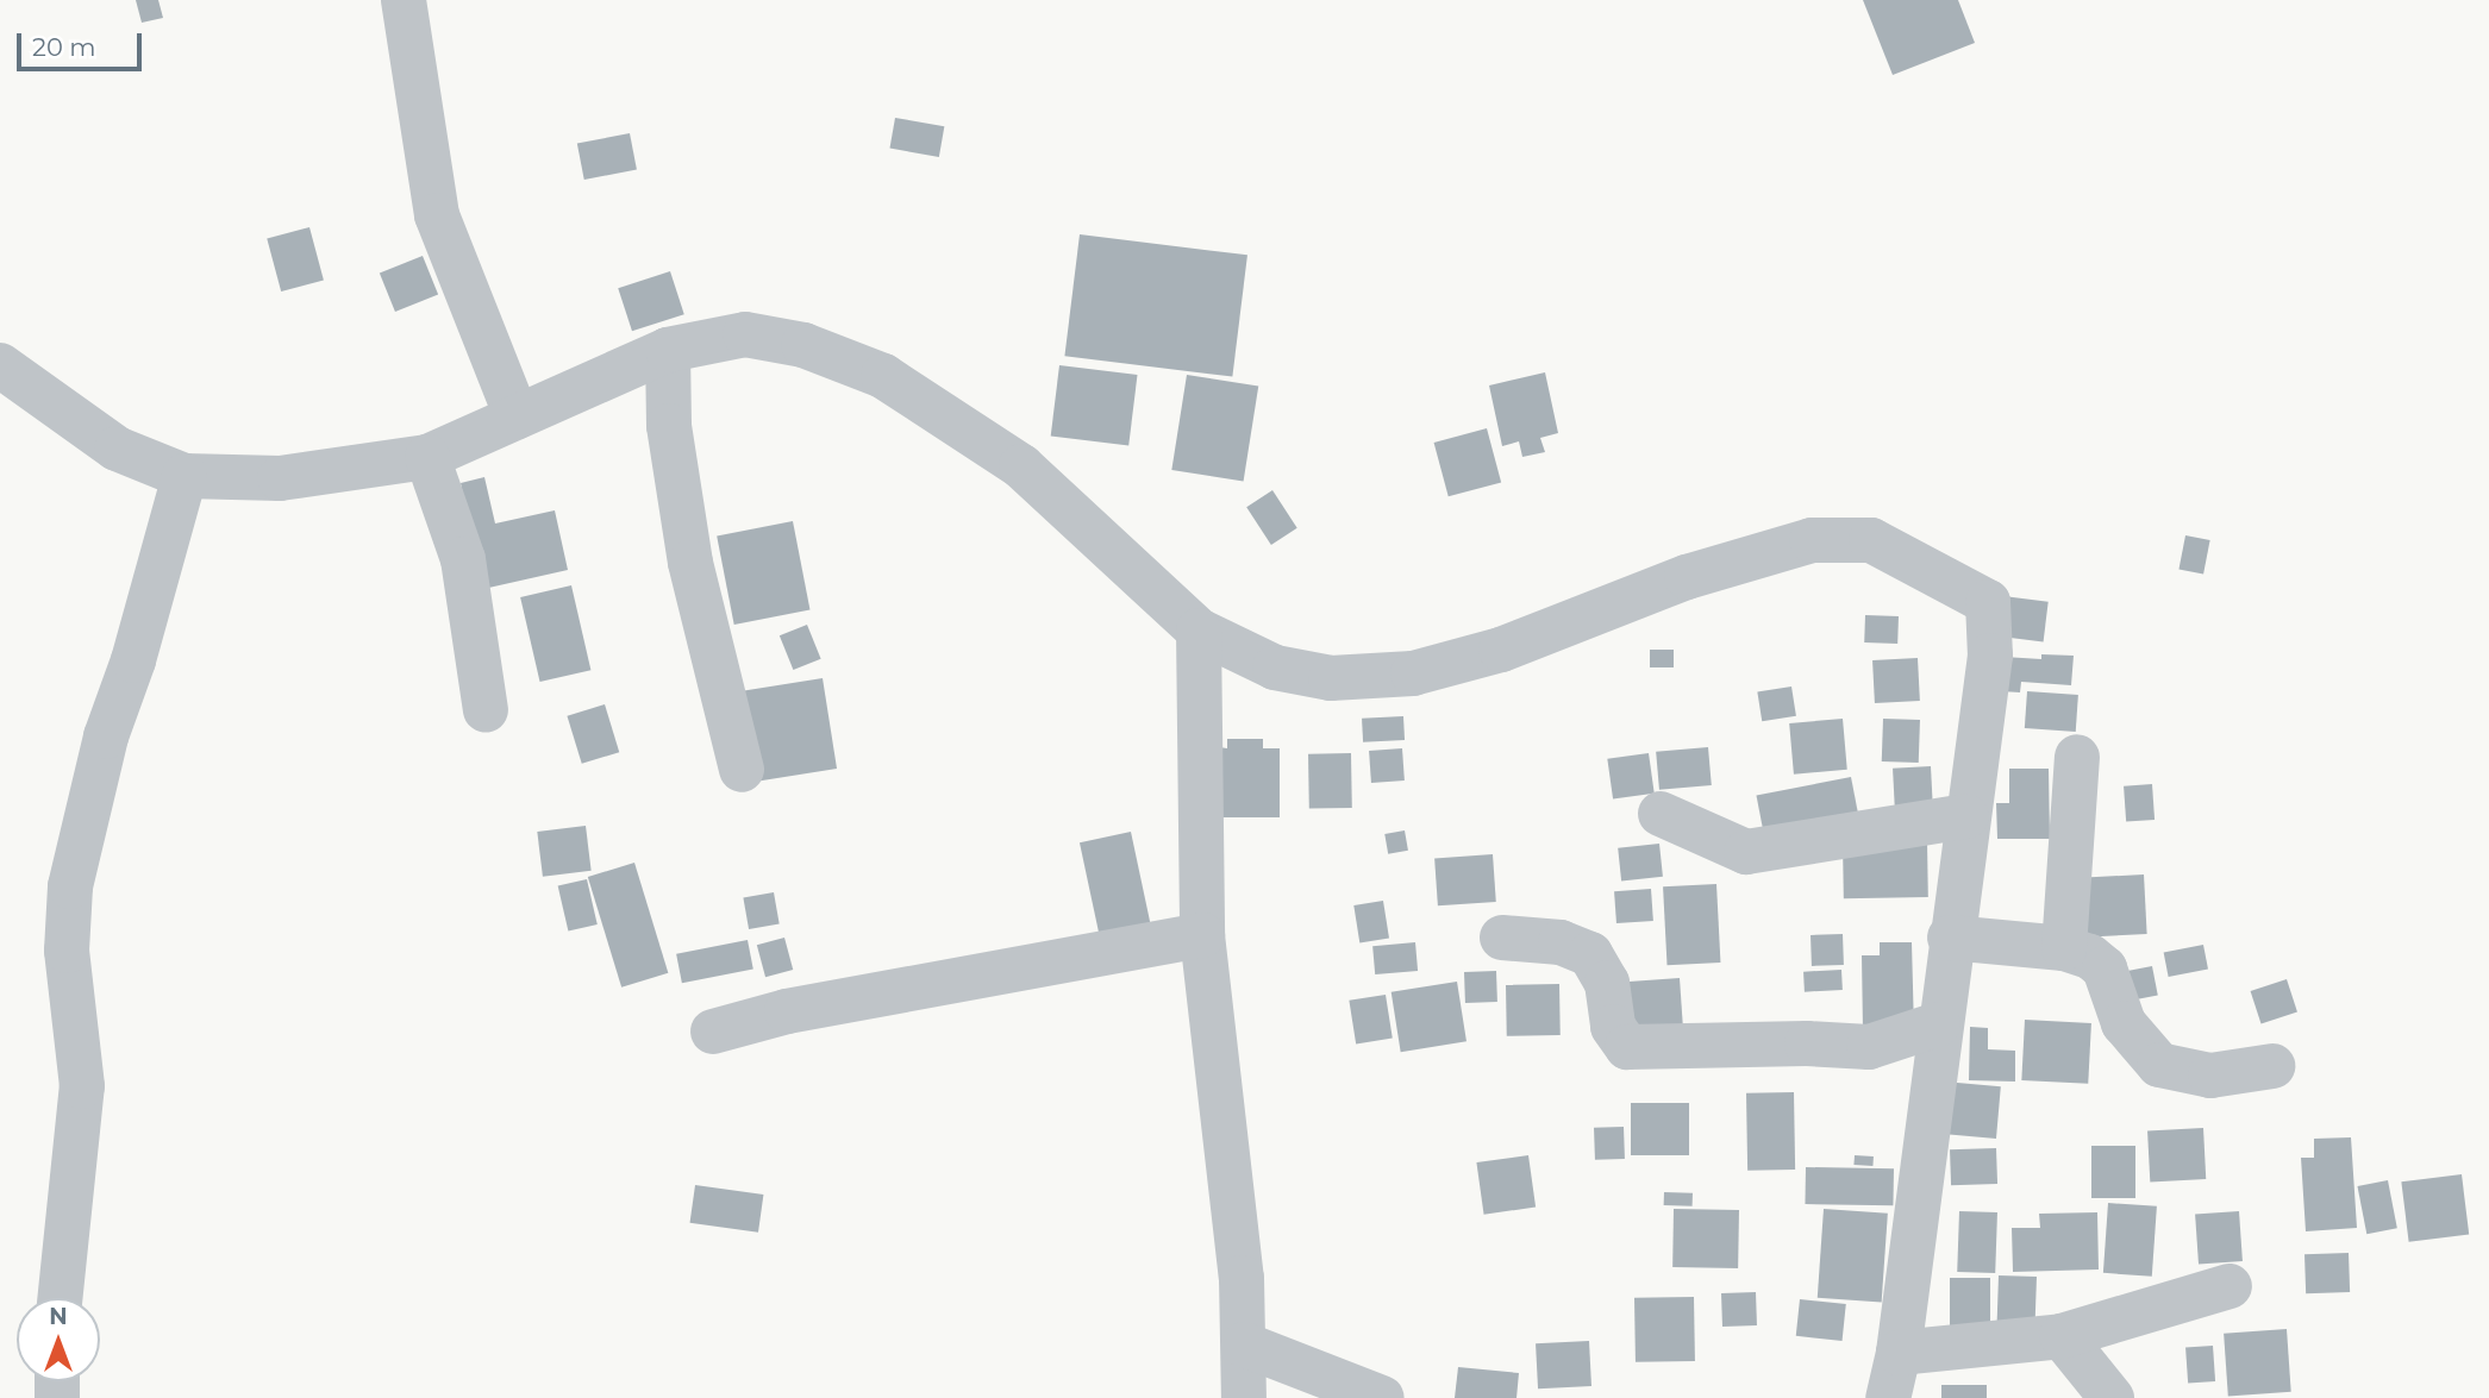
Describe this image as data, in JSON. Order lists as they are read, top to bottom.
{
  "scale_bar": "20 m",
  "north": "top"
}
